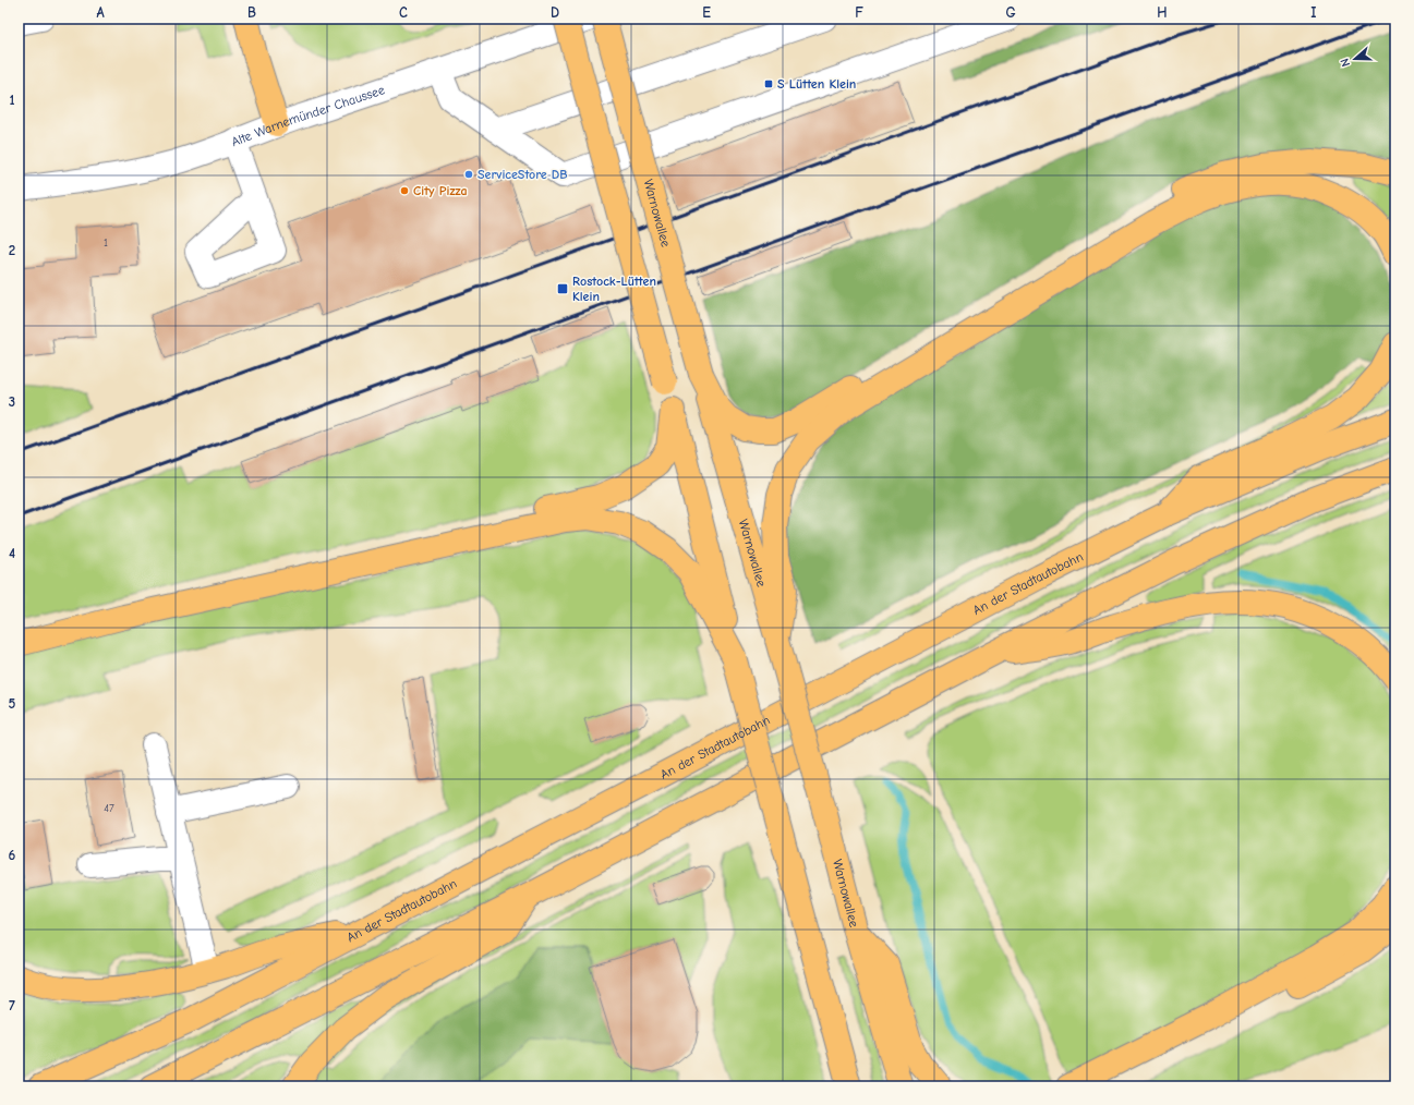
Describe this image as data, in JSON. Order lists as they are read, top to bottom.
{
  "streets": {
    "highway": ["Warnowallee", "An der Stadtautobahn"],
    "street": ["Alte Warnemünder Chaussee"]
  },
  "places": {
    "transit": ["S Lütten Klein", "Rostock-Lütten Klein"],
    "other": ["ServiceStore DB", "City Pizza"]
  },
  "house_numbers": ["1", "47"],
  "north": "left",
  "grid": {
    "columns": [
      "A",
      "B",
      "C",
      "D",
      "E",
      "F",
      "G",
      "H",
      "I"
    ],
    "rows": [
      "1",
      "2",
      "3",
      "4",
      "5",
      "6",
      "7"
    ]
  }
}
